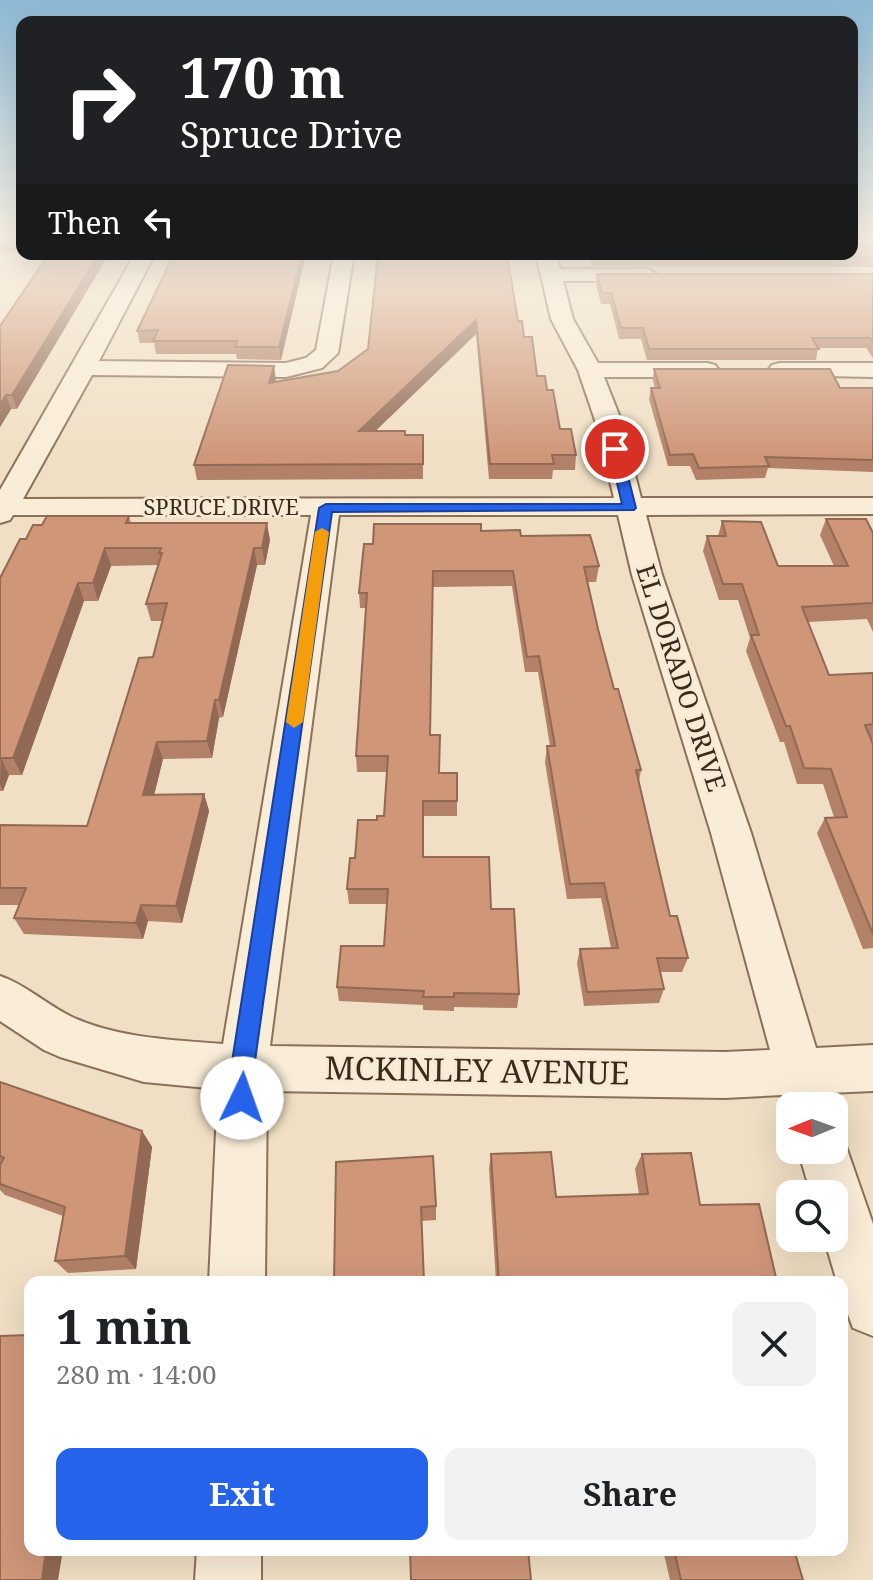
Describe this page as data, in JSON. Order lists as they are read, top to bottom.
{
  "streets": {
    "street": ["SPRUCE DRIVE", "EL DORADO DRIVE", "MCKINLEY AVENUE"]
  },
  "crossings": [
    ["SPRUCE DRIVE", "EL DORADO DRIVE"],
    ["EL DORADO DRIVE", "MCKINLEY AVENUE"]
  ],
  "north": "left",
  "page": {
    "turn": ["170 m", "Spruce Drive"],
    "then": "Then",
    "heading": ["1 min", "280 m · 14:00"],
    "buttons": ["Exit", "Share"]
  }
}
